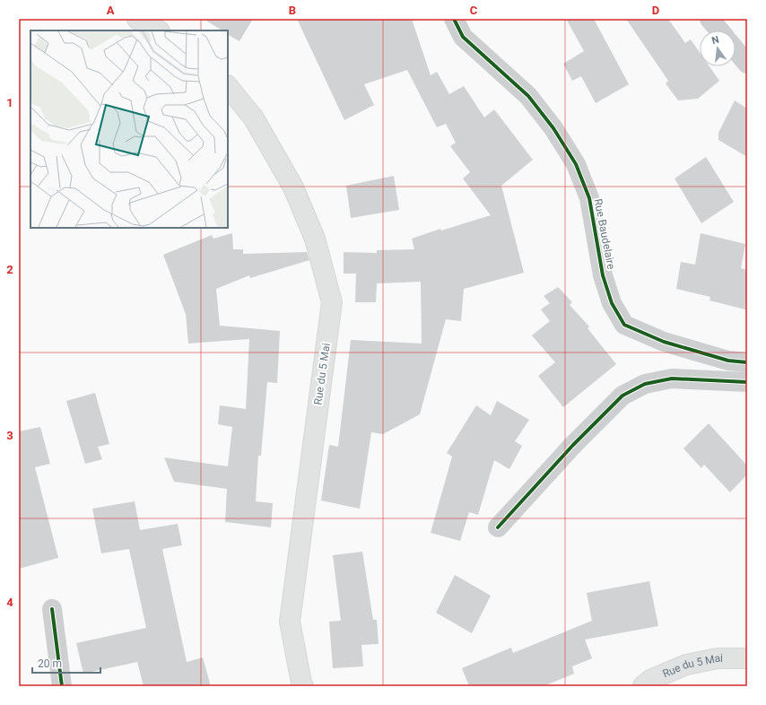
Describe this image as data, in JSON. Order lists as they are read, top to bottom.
{
  "streets": {
    "main road": ["Rue du 5 Mai"],
    "street": ["Rue Baudelaire"]
  },
  "scale_bar": "20 m",
  "north": "top",
  "grid": {
    "columns": [
      "A",
      "B",
      "C",
      "D"
    ],
    "rows": [
      "1",
      "2",
      "3",
      "4"
    ]
  }
}
